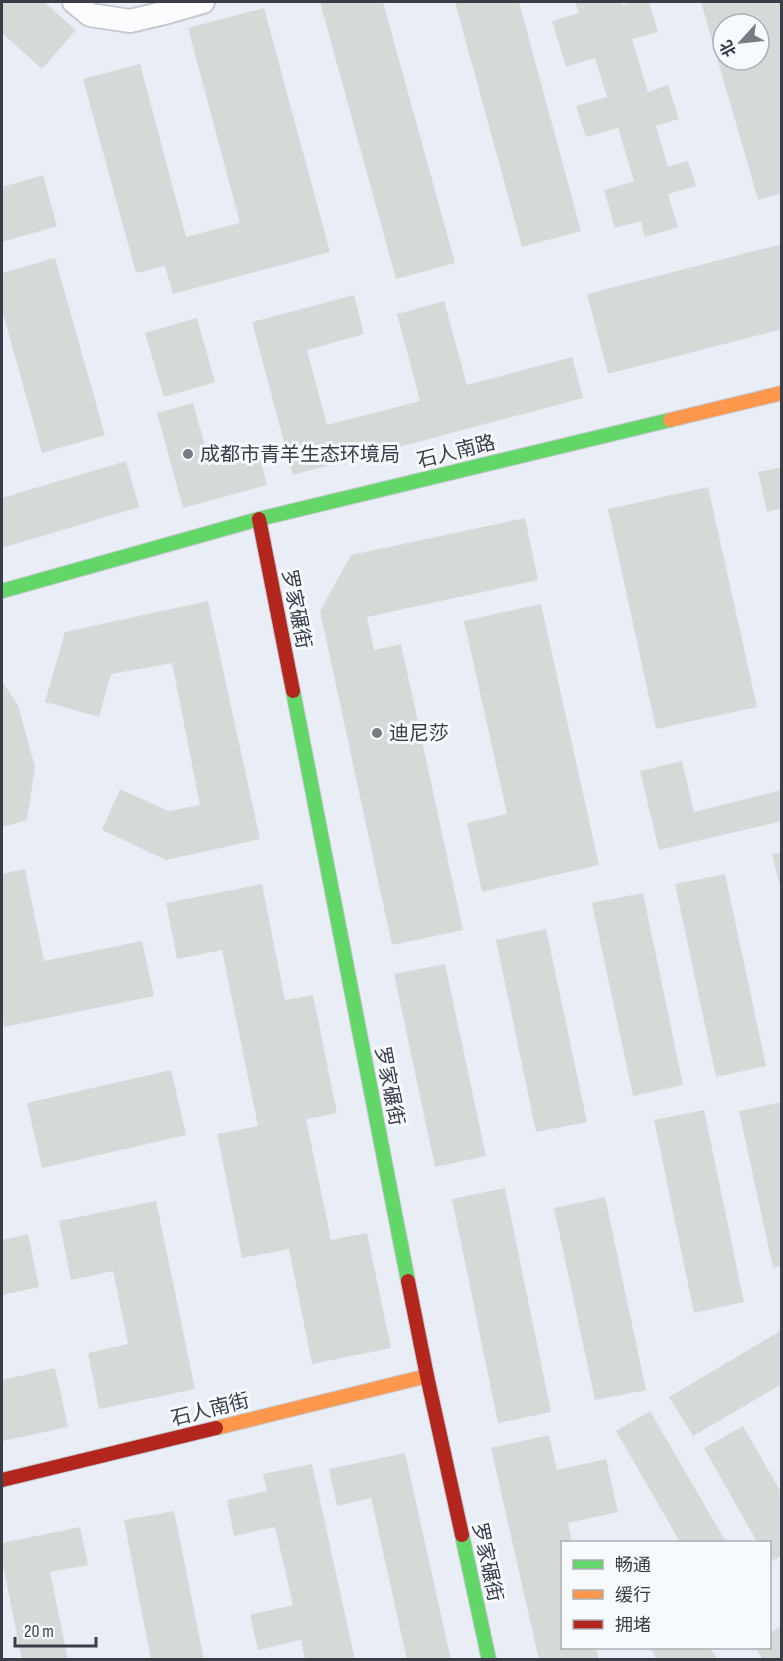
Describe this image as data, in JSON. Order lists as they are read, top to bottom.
{
  "streets": {
    "street": ["石人南路", "罗家碾街", "石人南街"]
  },
  "crossings": [
    ["石人南路", "罗家碾街"],
    ["罗家碾街", "石人南街"]
  ],
  "places": ["成都市青羊生态环境局", "迪尼莎"],
  "legend": ["畅通", "缓行", "拥堵"],
  "scale_bar": "20 m",
  "north": "bottom left"
}
